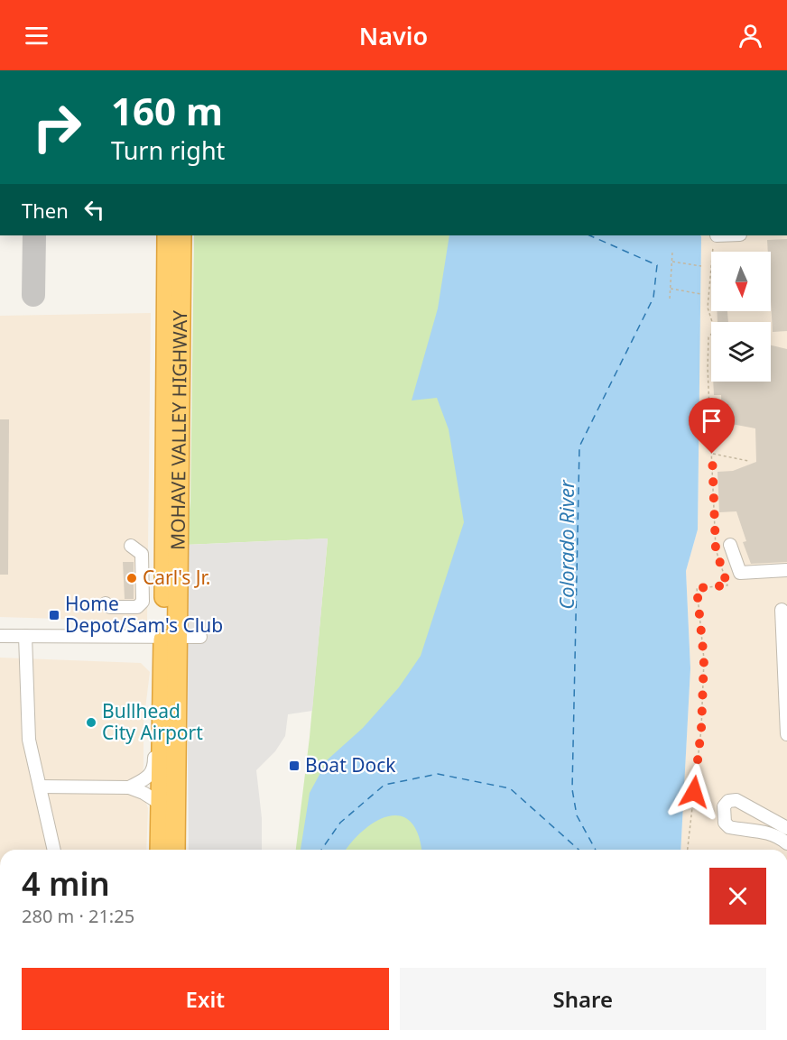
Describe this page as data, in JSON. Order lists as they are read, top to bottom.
{
  "streets": {
    "highway": ["MOHAVE VALLEY HIGHWAY"]
  },
  "water": ["Colorado River"],
  "places": {
    "other": ["Carl's Jr.", "Bullhead City Airport"],
    "transit": ["Home Depot/Sam's Club", "Boat Dock"]
  },
  "north": "bottom",
  "page": {
    "header": "Navio",
    "turn": ["160 m", "Turn right"],
    "then": "Then",
    "heading": ["4 min", "280 m · 21:25"],
    "buttons": ["Exit", "Share"]
  }
}
